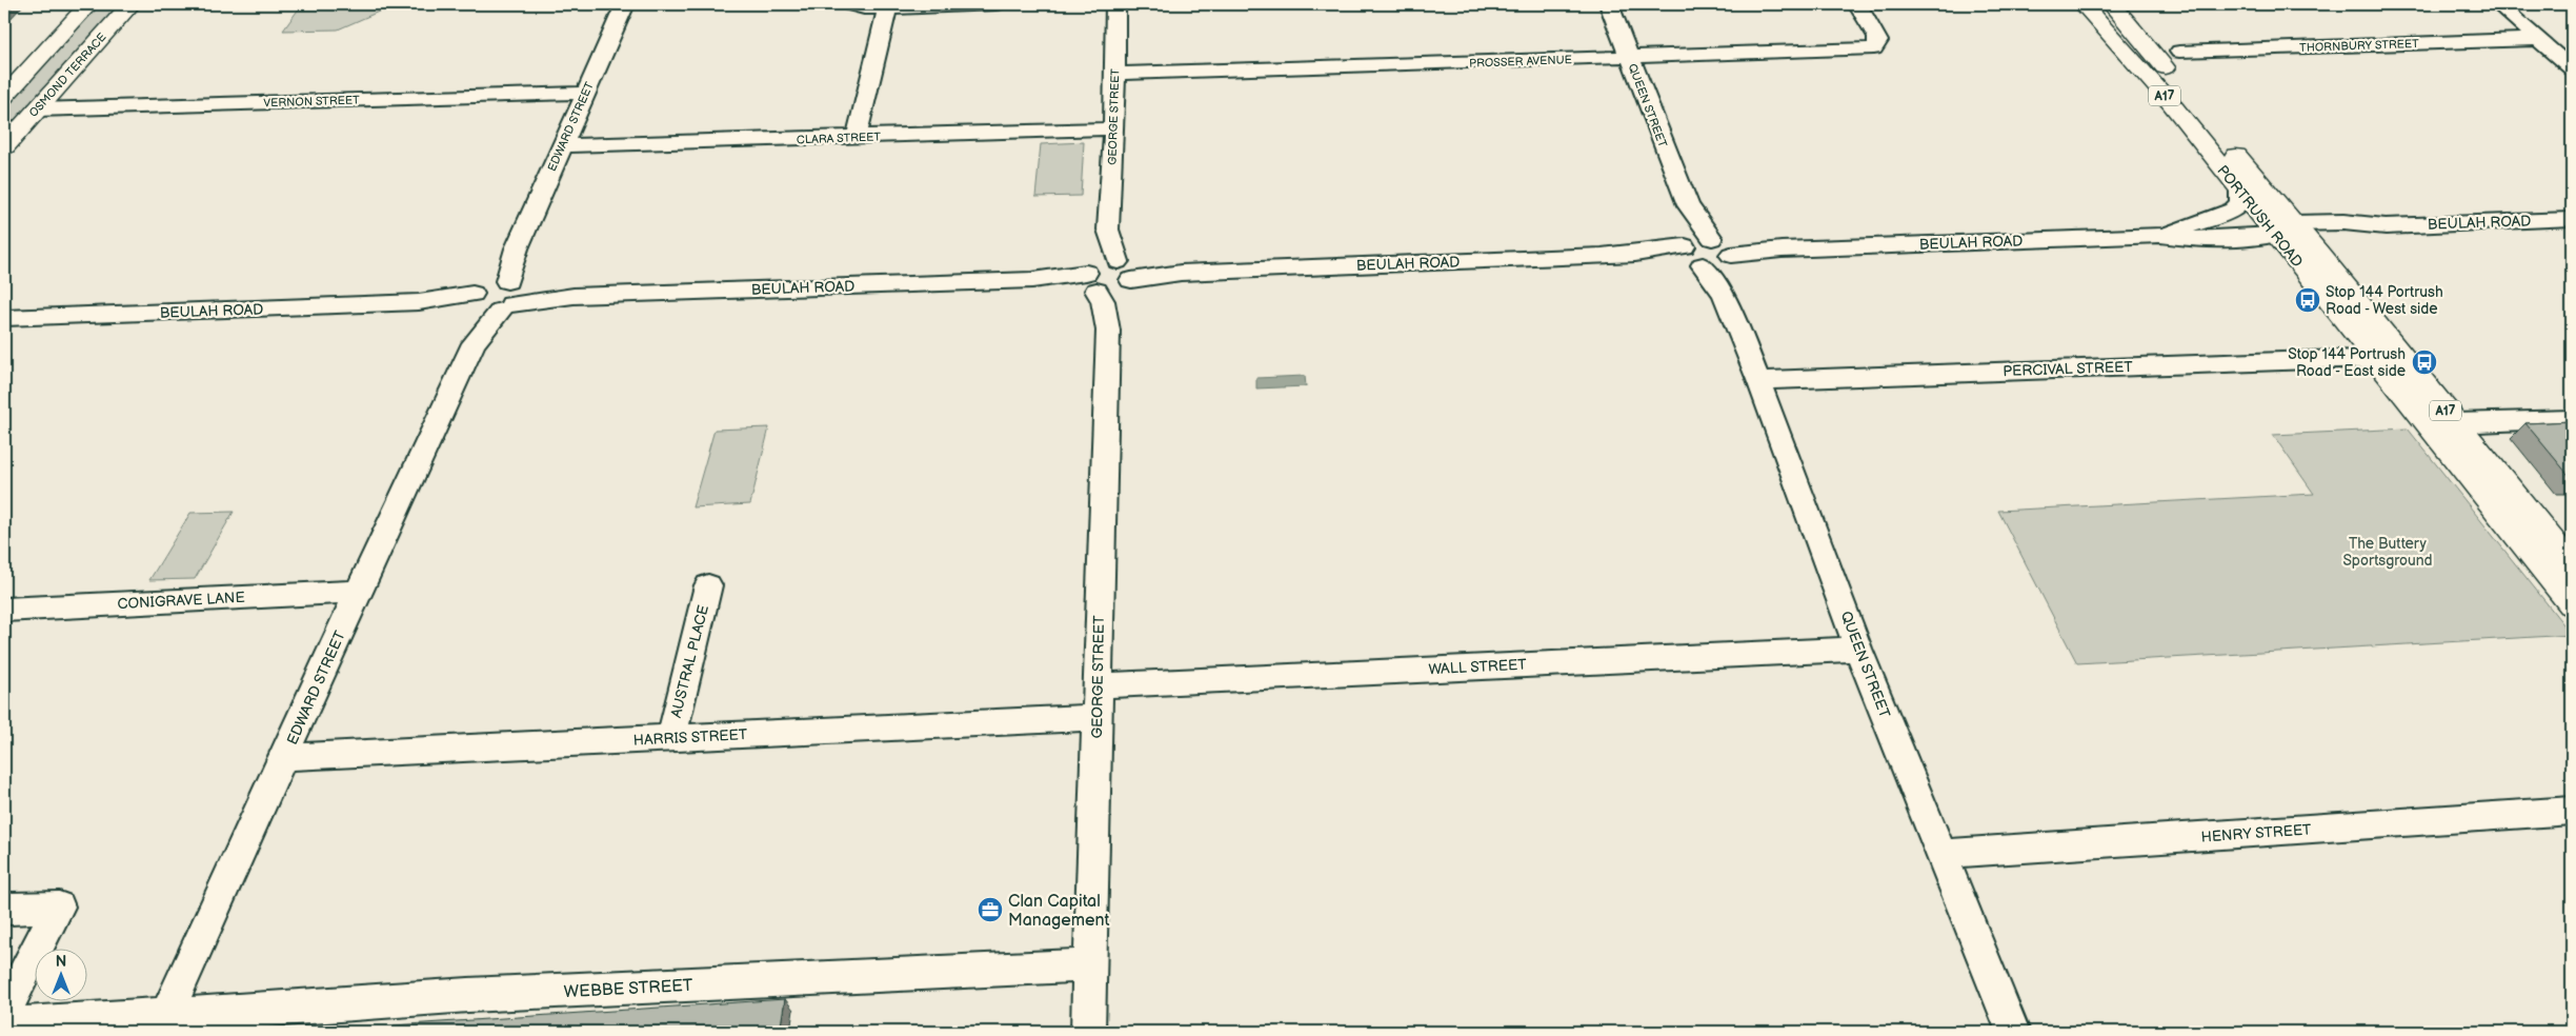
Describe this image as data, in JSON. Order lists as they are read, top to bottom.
{
  "streets": {
    "main road": ["OSMOND TERRACE", "A17", "PORTRUSH ROAD"],
    "street": [
      "THORNBURY STREET",
      "PROSSER AVENUE",
      "VERNON STREET",
      "QUEEN STREET",
      "GEORGE STREET",
      "EDWARD STREET",
      "CLARA STREET",
      "BEULAH ROAD",
      "PERCIVAL STREET",
      "CONIGRAVE LANE",
      "AUSTRAL PLACE",
      "WALL STREET",
      "HARRIS STREET",
      "HENRY STREET",
      "WEBBE STREET"
    ]
  },
  "crossings": [
    ["PROSSER AVENUE", "QUEEN STREET"],
    ["PROSSER AVENUE", "GEORGE STREET"],
    ["OSMOND TERRACE", "VERNON STREET"],
    ["A17", "PORTRUSH ROAD"],
    ["A17", "BEULAH ROAD"],
    ["VERNON STREET", "EDWARD STREET"],
    ["QUEEN STREET", "BEULAH ROAD"],
    ["QUEEN STREET", "PERCIVAL STREET"],
    ["QUEEN STREET", "WALL STREET"],
    ["QUEEN STREET", "HENRY STREET"],
    ["GEORGE STREET", "CLARA STREET"],
    ["GEORGE STREET", "BEULAH ROAD"],
    ["GEORGE STREET", "WALL STREET"],
    ["GEORGE STREET", "HARRIS STREET"],
    ["GEORGE STREET", "WEBBE STREET"],
    ["EDWARD STREET", "CLARA STREET"],
    ["EDWARD STREET", "BEULAH ROAD"],
    ["EDWARD STREET", "CONIGRAVE LANE"],
    ["EDWARD STREET", "HARRIS STREET"],
    ["EDWARD STREET", "WEBBE STREET"],
    ["PORTRUSH ROAD", "BEULAH ROAD"],
    ["PORTRUSH ROAD", "PERCIVAL STREET"],
    ["AUSTRAL PLACE", "HARRIS STREET"]
  ],
  "parks": ["The Buttery Sportsground"],
  "places": {
    "bus stop": ["Stop 144 Portrush Road - West side", "Stop 144 Portrush Road - East side"],
    "office": ["Clan Capital Management"]
  },
  "north": "top"
}
